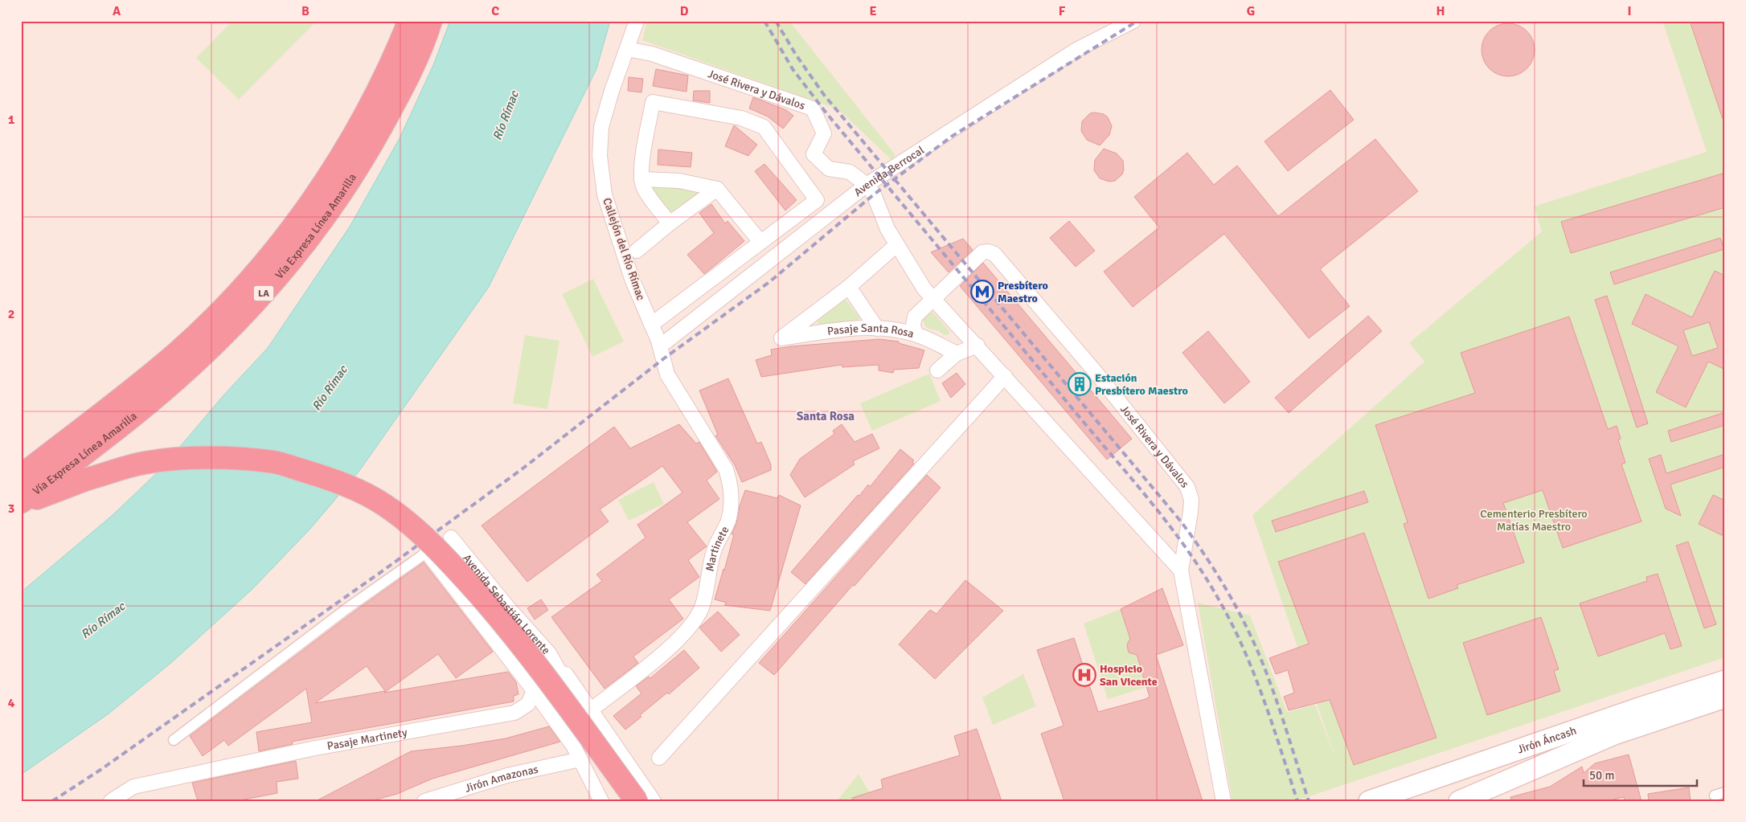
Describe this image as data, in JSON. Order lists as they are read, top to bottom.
{
  "streets": {
    "highway": ["Vía Expresa Línea Amarilla", "LA"],
    "main road": ["Jirón Áncash"],
    "street": [
      "José Rivera y Dávalos",
      "Avenida Berrocal",
      "Callejón del Río Rímac",
      "Pasaje Santa Rosa",
      "Martinete",
      "Avenida Sebastián Lorente",
      "Pasaje Martinety",
      "Jirón Amazonas"
    ]
  },
  "crossings": [
    ["José Rivera y Dávalos", "Avenida Berrocal"],
    ["José Rivera y Dávalos", "Callejón del Río Rímac"],
    ["Avenida Berrocal", "Callejón del Río Rímac"],
    ["Avenida Berrocal", "Martinete"],
    ["Callejón del Río Rímac", "Martinete"],
    ["Avenida Sebastián Lorente", "Pasaje Martinety"]
  ],
  "districts": ["Santa Rosa"],
  "water": ["Río Rímac"],
  "parks": ["Cementerio Presbítero Matías Maestro"],
  "places": {
    "metro station": ["Presbítero Maestro"],
    "building": ["Estación Presbítero Maestro"],
    "hospital": ["Hospicio San Vicente"]
  },
  "scale_bar": "50 m",
  "grid": {
    "columns": [
      "A",
      "B",
      "C",
      "D",
      "E",
      "F",
      "G",
      "H",
      "I"
    ],
    "rows": [
      "1",
      "2",
      "3",
      "4"
    ]
  }
}
